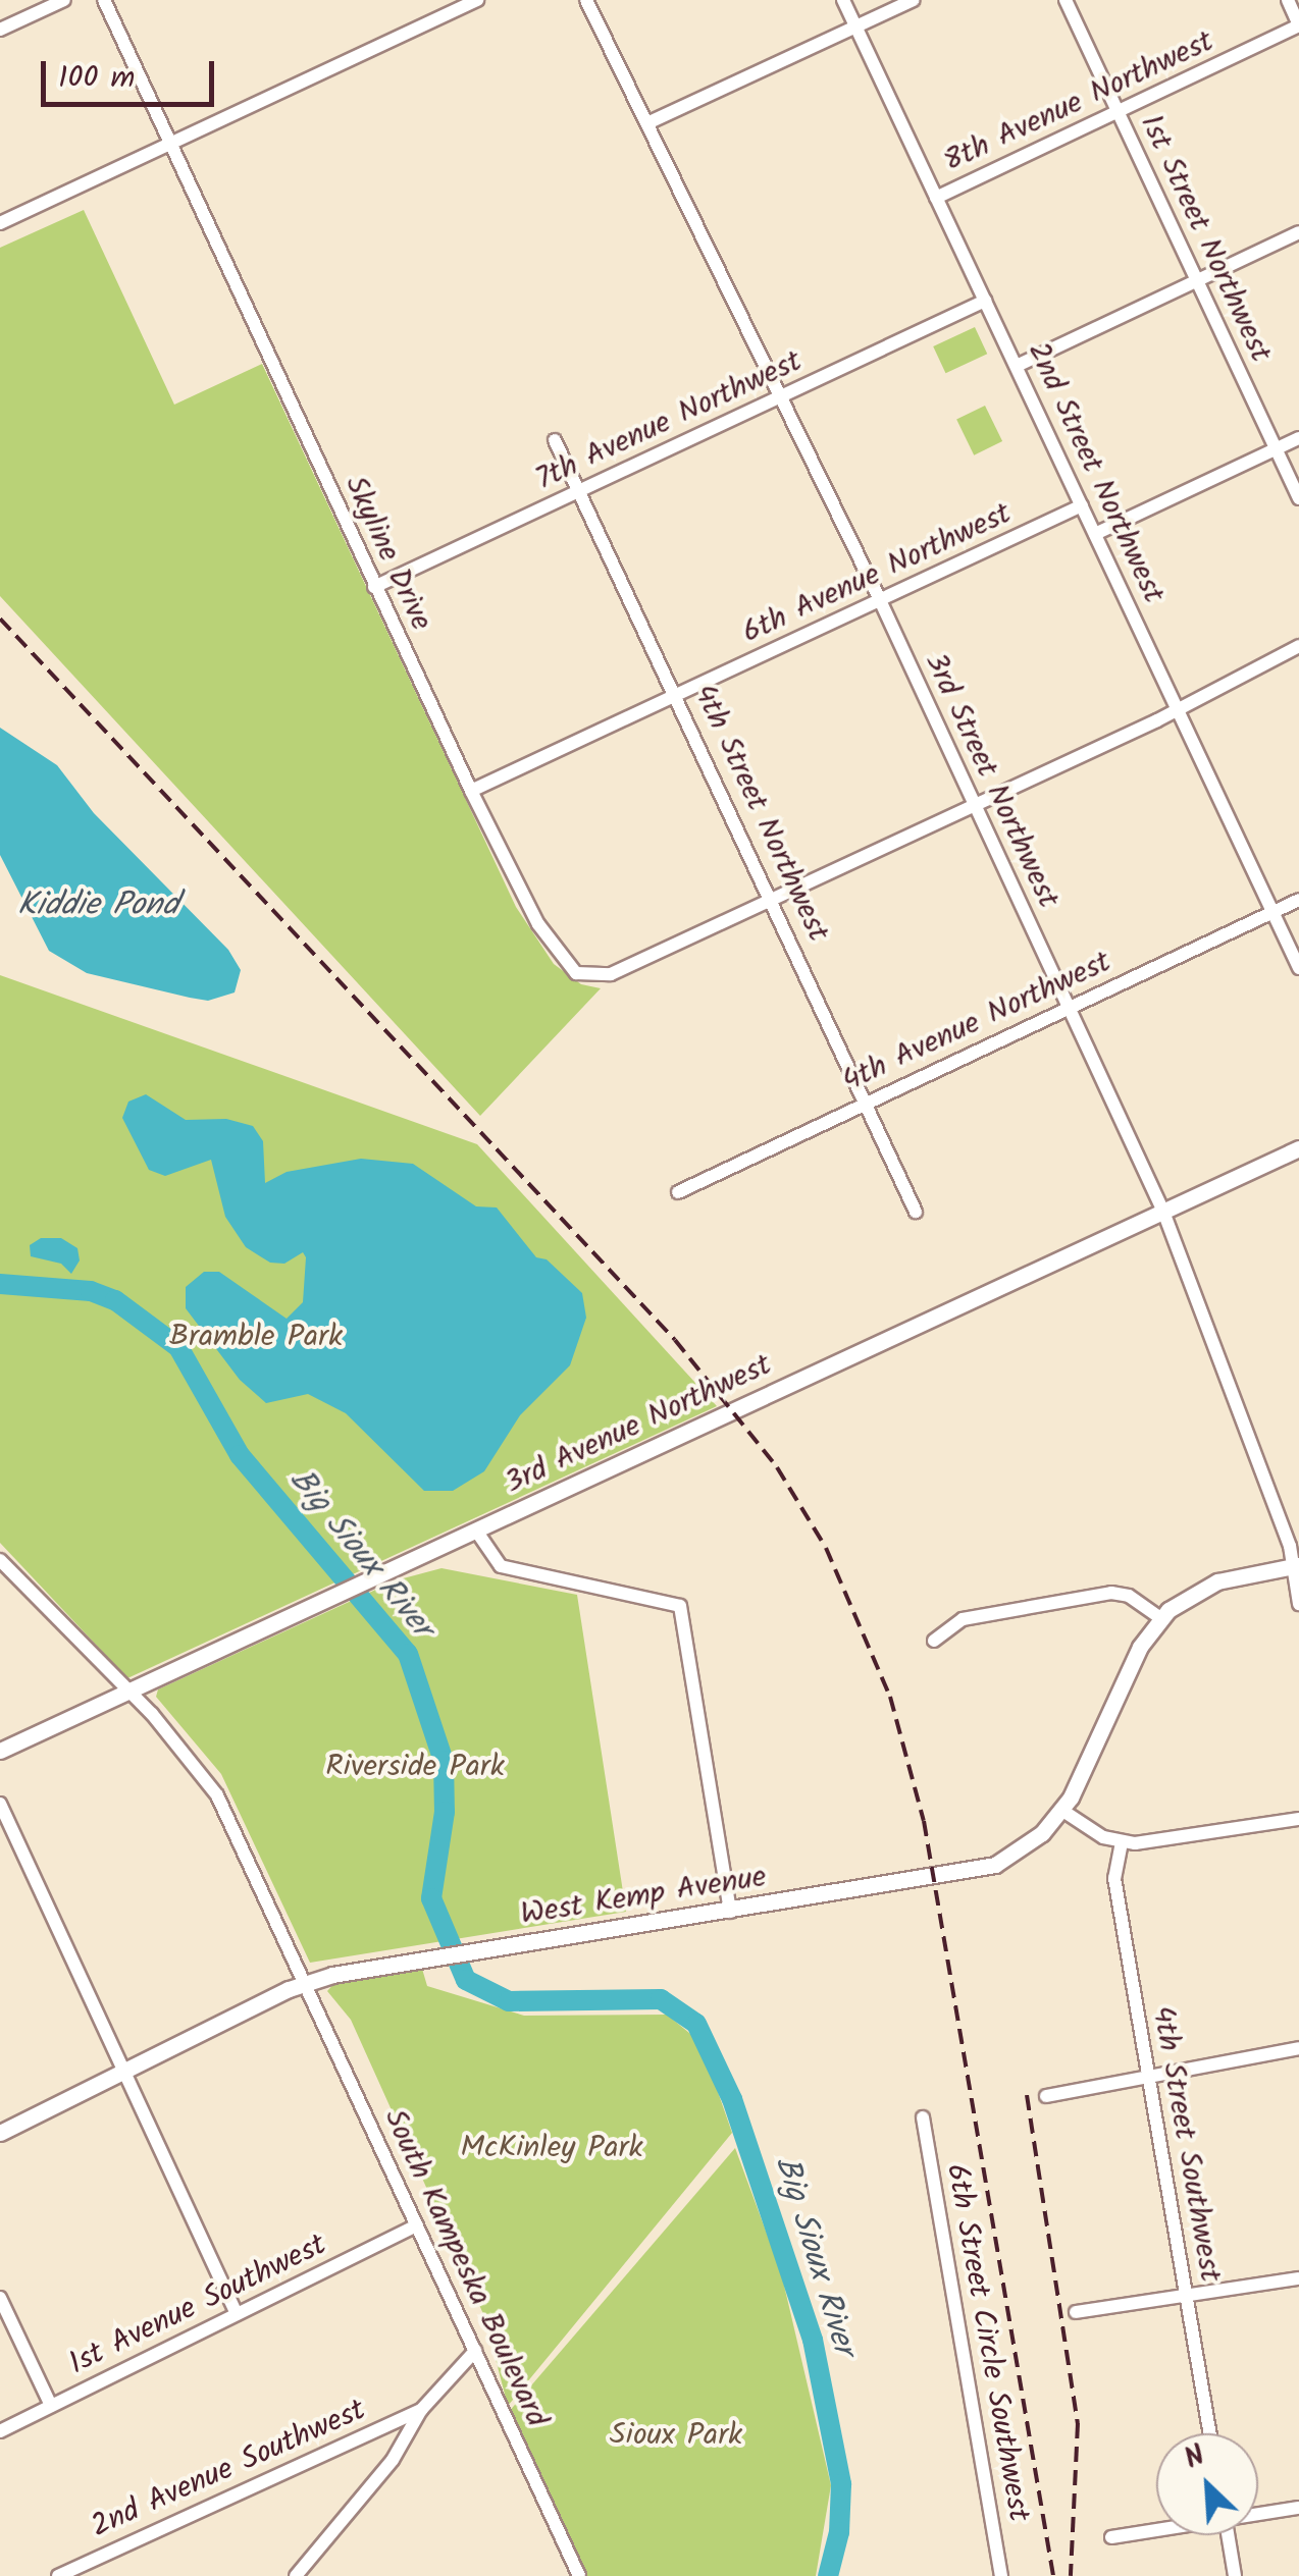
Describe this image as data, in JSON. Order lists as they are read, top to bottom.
{
  "streets": {
    "main road": ["3rd Avenue Northwest", "West Kemp Avenue"],
    "street": [
      "8th Avenue Northwest",
      "1st Street Northwest",
      "7th Avenue Northwest",
      "2nd Street Northwest",
      "Skyline Drive",
      "6th Avenue Northwest",
      "3rd Street Northwest",
      "4th Street Northwest",
      "4th Avenue Northwest",
      "4th Street Southwest",
      "South Kampeska Boulevard",
      "1st Avenue Southwest",
      "6th Street Circle Southwest",
      "2nd Avenue Southwest"
    ]
  },
  "crossings": [
    ["8th Avenue Northwest", "1st Street Northwest"],
    ["8th Avenue Northwest", "2nd Street Northwest"],
    ["7th Avenue Northwest", "2nd Street Northwest"],
    ["7th Avenue Northwest", "Skyline Drive"],
    ["7th Avenue Northwest", "3rd Street Northwest"],
    ["7th Avenue Northwest", "4th Street Northwest"],
    ["2nd Street Northwest", "6th Avenue Northwest"],
    ["2nd Street Northwest", "4th Avenue Northwest"],
    ["Skyline Drive", "6th Avenue Northwest"],
    ["Skyline Drive", "4th Street Northwest"],
    ["6th Avenue Northwest", "3rd Street Northwest"],
    ["6th Avenue Northwest", "4th Street Northwest"],
    ["3rd Street Northwest", "4th Avenue Northwest"],
    ["3rd Street Northwest", "3rd Avenue Northwest"],
    ["4th Street Northwest", "4th Avenue Northwest"],
    ["3rd Avenue Northwest", "South Kampeska Boulevard"],
    ["West Kemp Avenue", "South Kampeska Boulevard"],
    ["South Kampeska Boulevard", "1st Avenue Southwest"]
  ],
  "water": ["Kiddie Pond", "Big Sioux River"],
  "parks": [
    "Bramble Park",
    "Riverside Park",
    "McKinley Park",
    "Sioux Park"
  ],
  "scale_bar": "100 m",
  "north": "top left"
}
